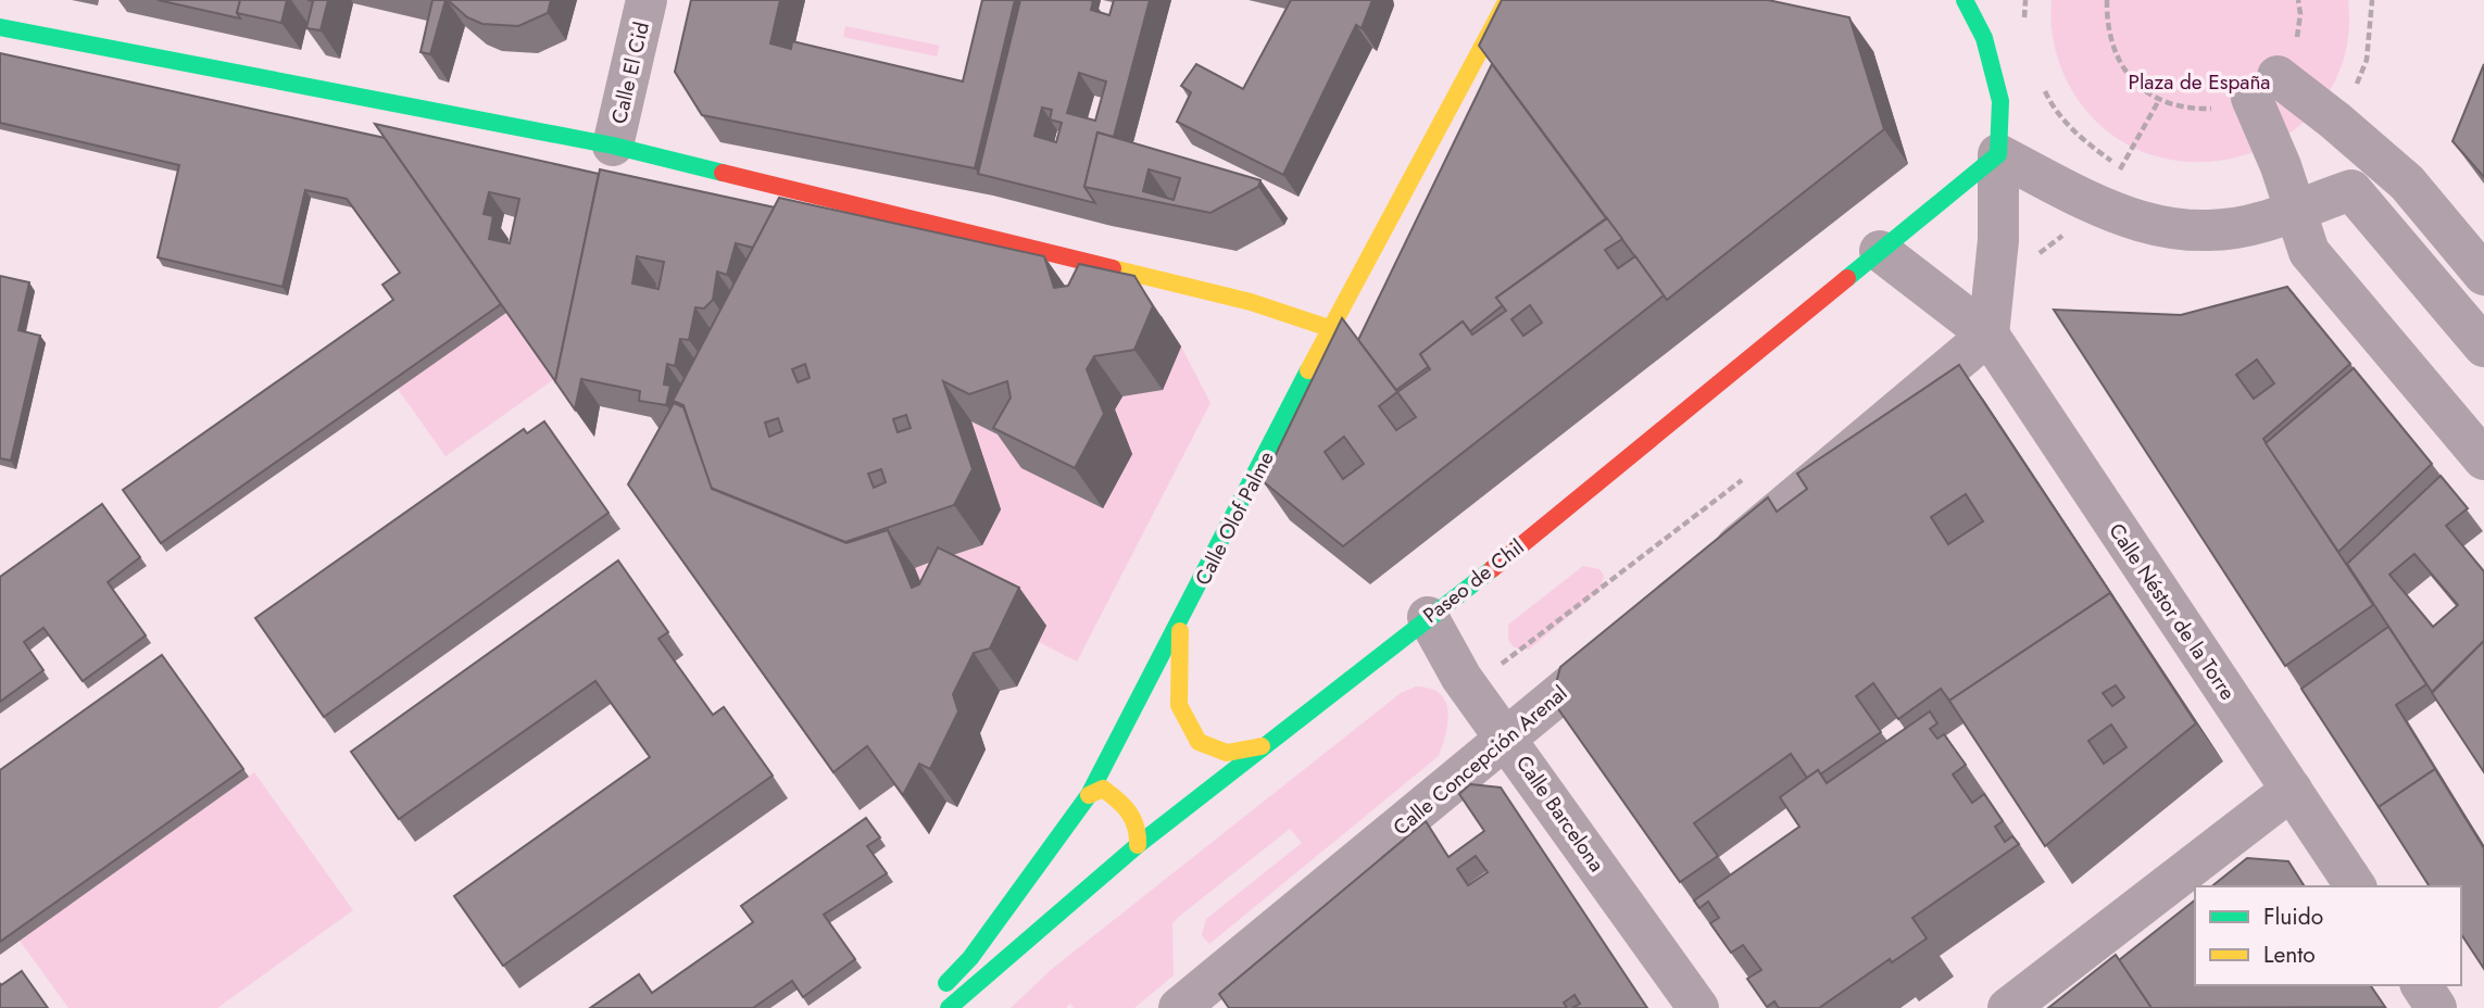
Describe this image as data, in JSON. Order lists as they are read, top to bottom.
{
  "streets": {
    "street": [
      "Calle El Cid",
      "Calle Olof Palme",
      "Paseo de Chil",
      "Calle Néstor de la Torre",
      "Calle Concepción Arenal",
      "Calle Barcelona"
    ]
  },
  "crossings": [
    ["Paseo de Chil", "Calle Néstor de la Torre"],
    ["Paseo de Chil", "Calle Barcelona"],
    ["Calle Concepción Arenal", "Calle Barcelona"]
  ],
  "parks": ["Plaza de España"],
  "legend": ["Fluido", "Lento"]
}
